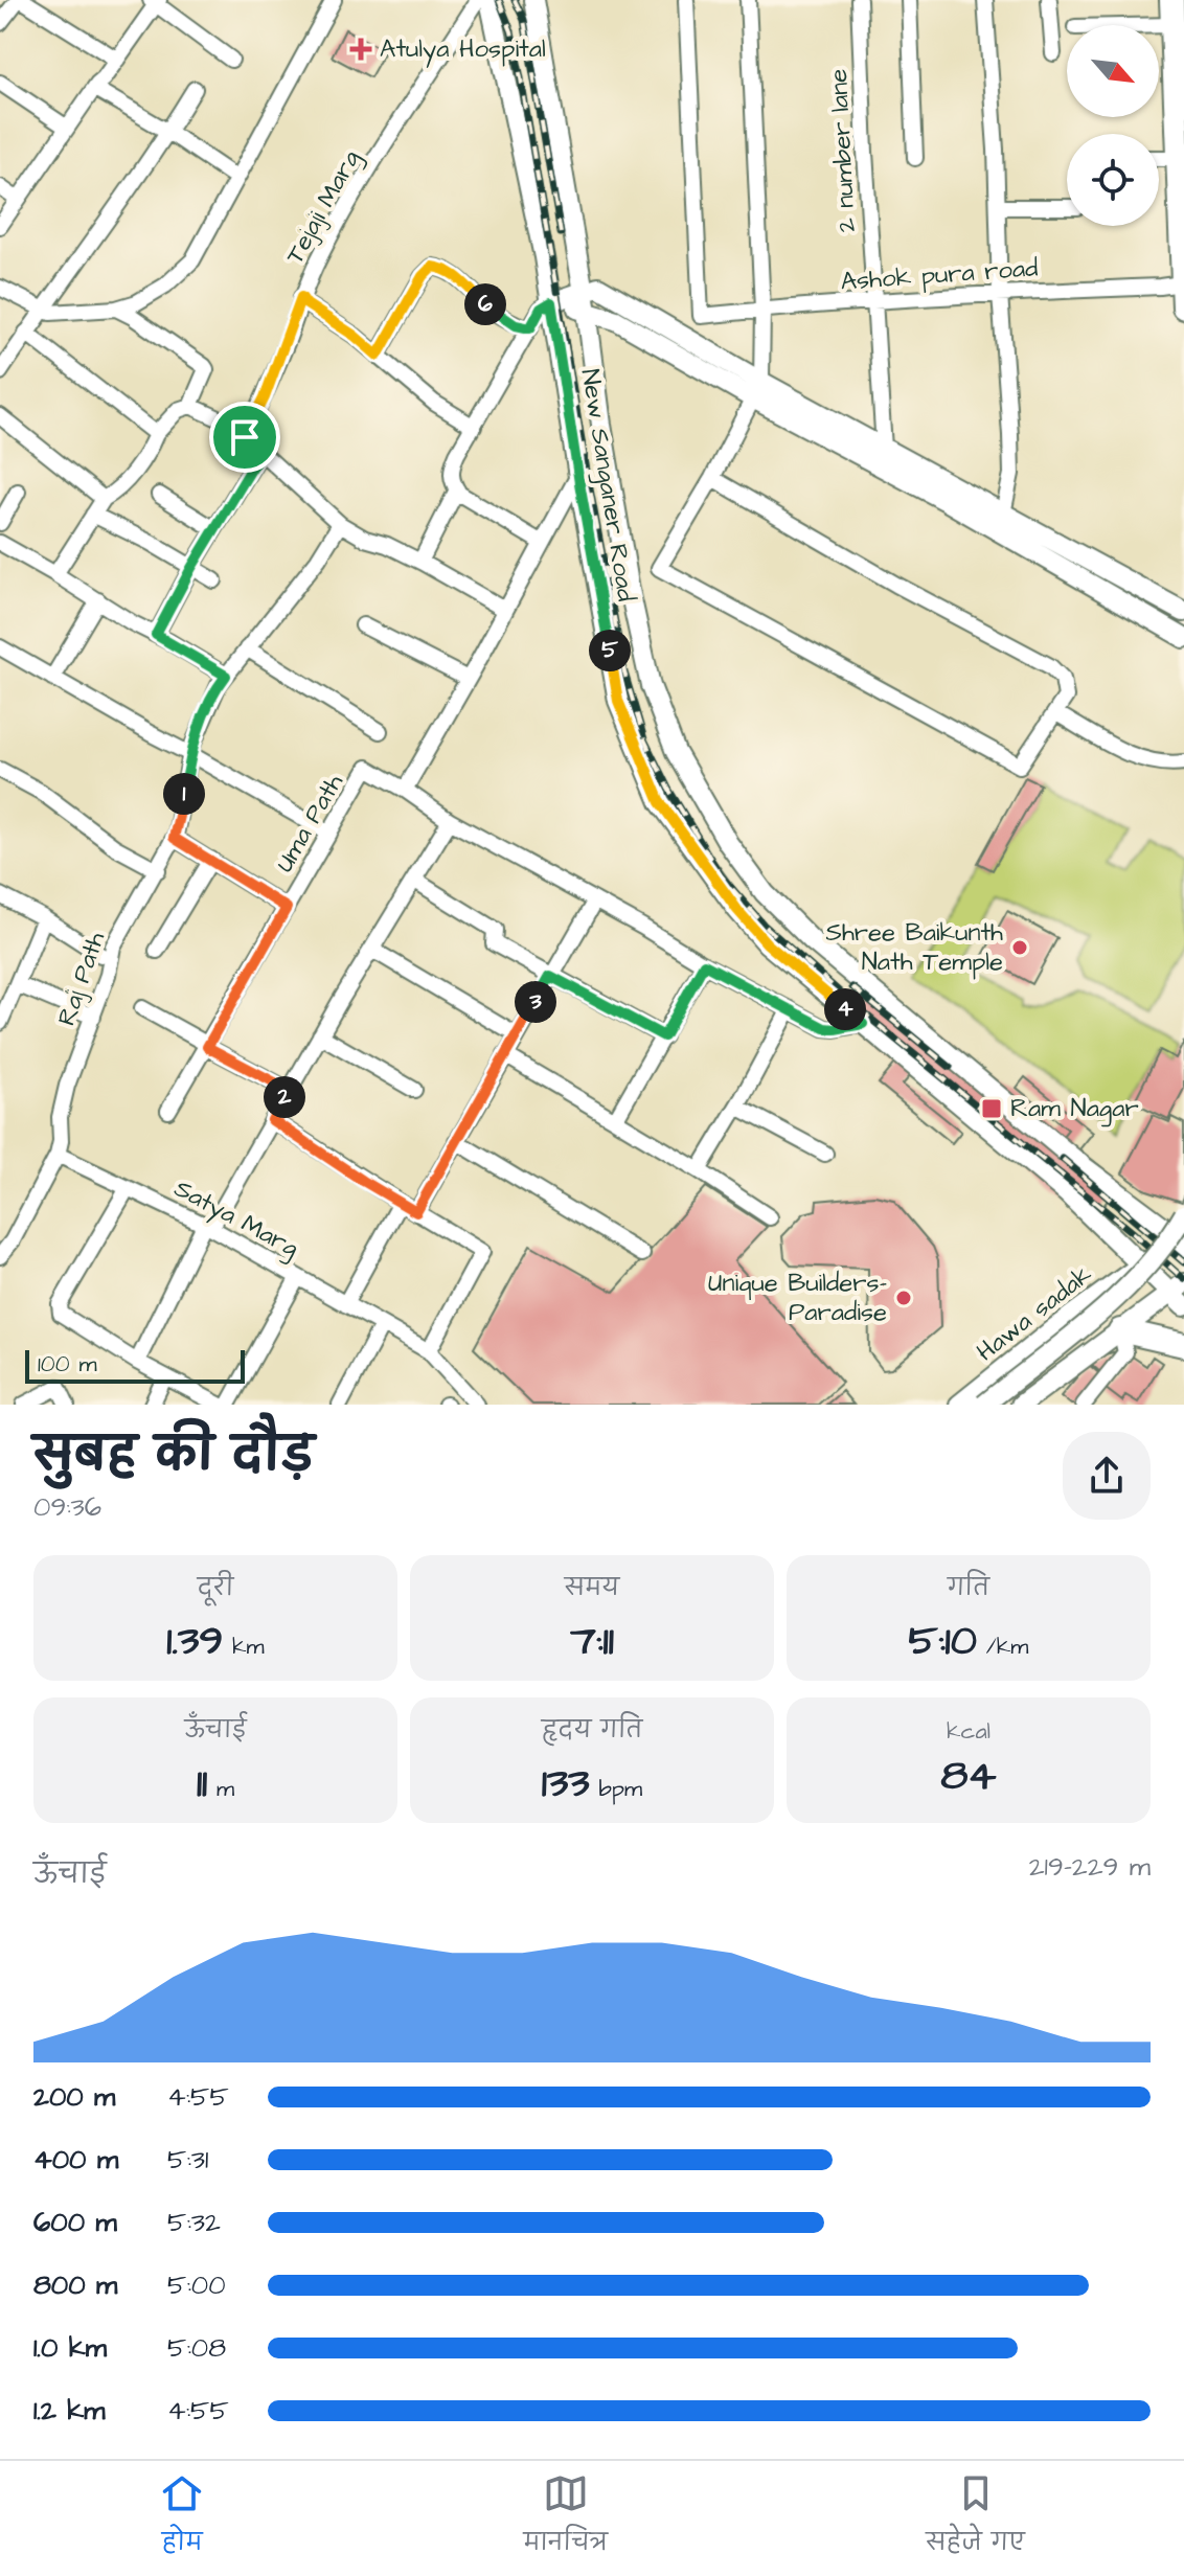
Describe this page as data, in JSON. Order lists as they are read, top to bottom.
{
  "streets": {
    "main road": ["New Sanganer Road", "Hawa sadak"],
    "street": [
      "2 number lane",
      "Tejaji Marg",
      "Ashok pura road",
      "Uma Path",
      "Raj Path",
      "Satya Marg"
    ]
  },
  "crossings": [
    ["2 number lane", "Ashok pura road"],
    ["New Sanganer Road", "Hawa sadak"],
    ["Raj Path", "Satya Marg"]
  ],
  "places": {
    "health": ["Atulya Hospital"],
    "other": ["Shree Baikunth Nath Temple", "Unique Builders- Paradise"],
    "transit": ["Ram Nagar"]
  },
  "scale_bar": "100 m",
  "north": "bottom right",
  "page": {
    "pins": [
      "6",
      "5",
      "1",
      "3",
      "4",
      "2"
    ],
    "scale": "100 m",
    "heading": ["सुबह की दौड़", "09:36"],
    "stats": [
      ["दूरी", "1.39 km"],
      ["समय", "7:11"],
      ["गति", "5:10 /km"],
      ["ऊँचाई", "11 m"],
      ["हृदय गति", "133 bpm"],
      ["kcal", "84"]
    ],
    "chart": ["ऊँचाई", "219–229 m"],
    "list": [
      {
        "name": "200 m",
        "note": "4:55"
      },
      {
        "name": "400 m",
        "note": "5:31"
      },
      {
        "name": "600 m",
        "note": "5:32"
      },
      {
        "name": "800 m",
        "note": "5:00"
      },
      {
        "name": "1.0 km",
        "note": "5:08"
      },
      {
        "name": "1.2 km",
        "note": "4:55"
      }
    ],
    "tabs": ["होम", "मानचित्र", "सहेजे गए"]
  }
}
